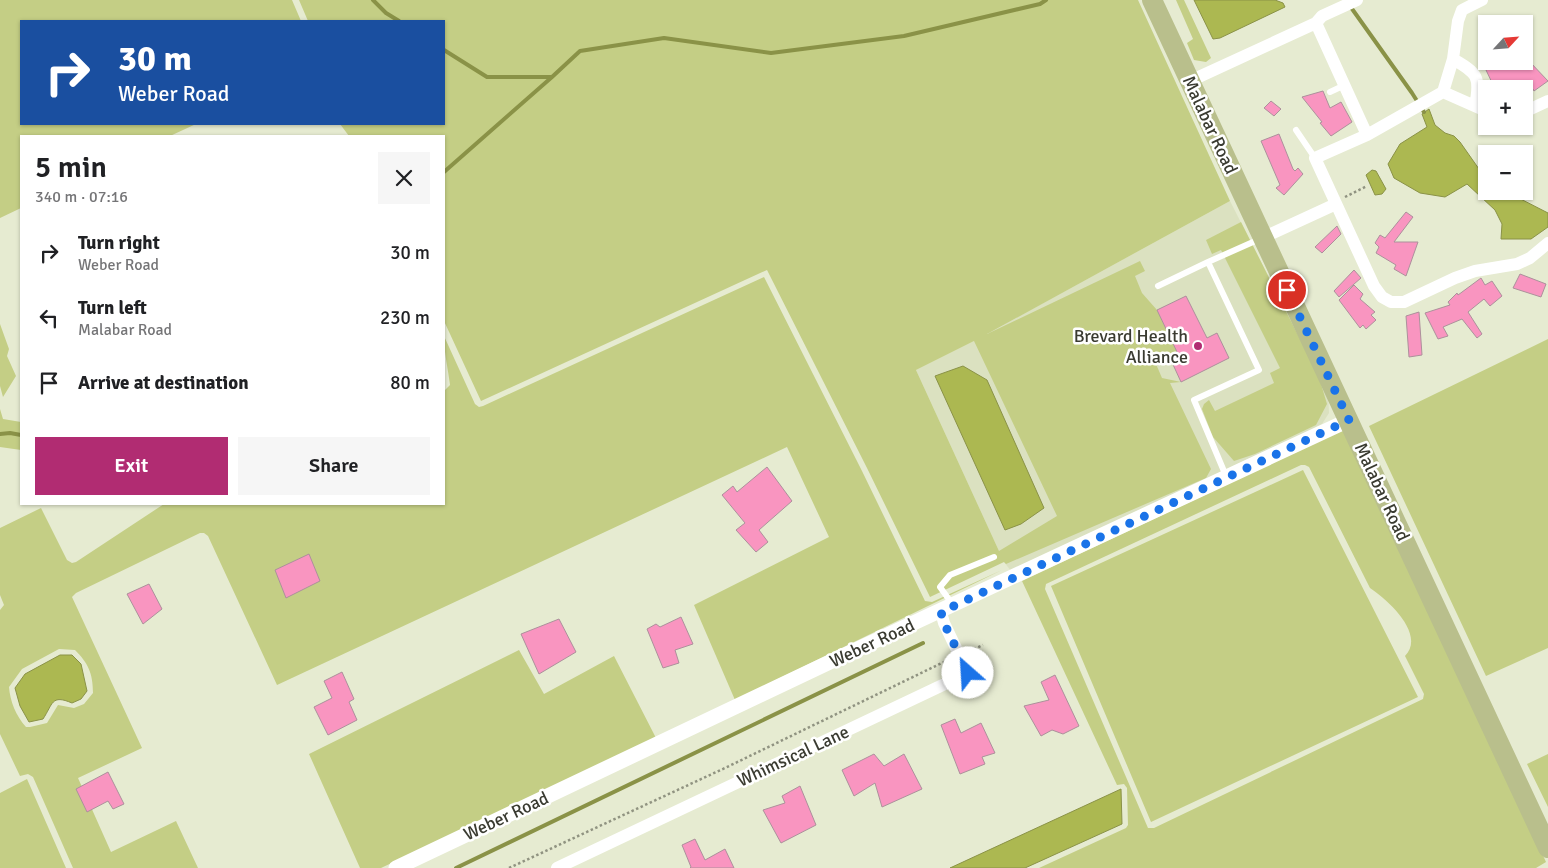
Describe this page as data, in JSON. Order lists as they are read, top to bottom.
{
  "streets": {
    "main road": ["Malabar Road"],
    "street": ["Weber Road", "Whimsical Lane"]
  },
  "crossings": [
    ["Malabar Road", "Weber Road"],
    ["Weber Road", "Whimsical Lane"]
  ],
  "places": ["Brevard Health Alliance"],
  "north": "top right",
  "page": {
    "map_buttons": ["+", "−"],
    "turn": ["30 m", "Weber Road"],
    "heading": ["5 min", "340 m · 07:16"],
    "list": [
      {
        "name": "Turn right",
        "note": "Weber Road",
        "value": "30 m"
      },
      {
        "name": "Turn left",
        "note": "Malabar Road",
        "value": "230 m"
      },
      {
        "name": "Arrive at destination",
        "value": "80 m"
      }
    ],
    "buttons": ["Exit", "Share"]
  }
}
